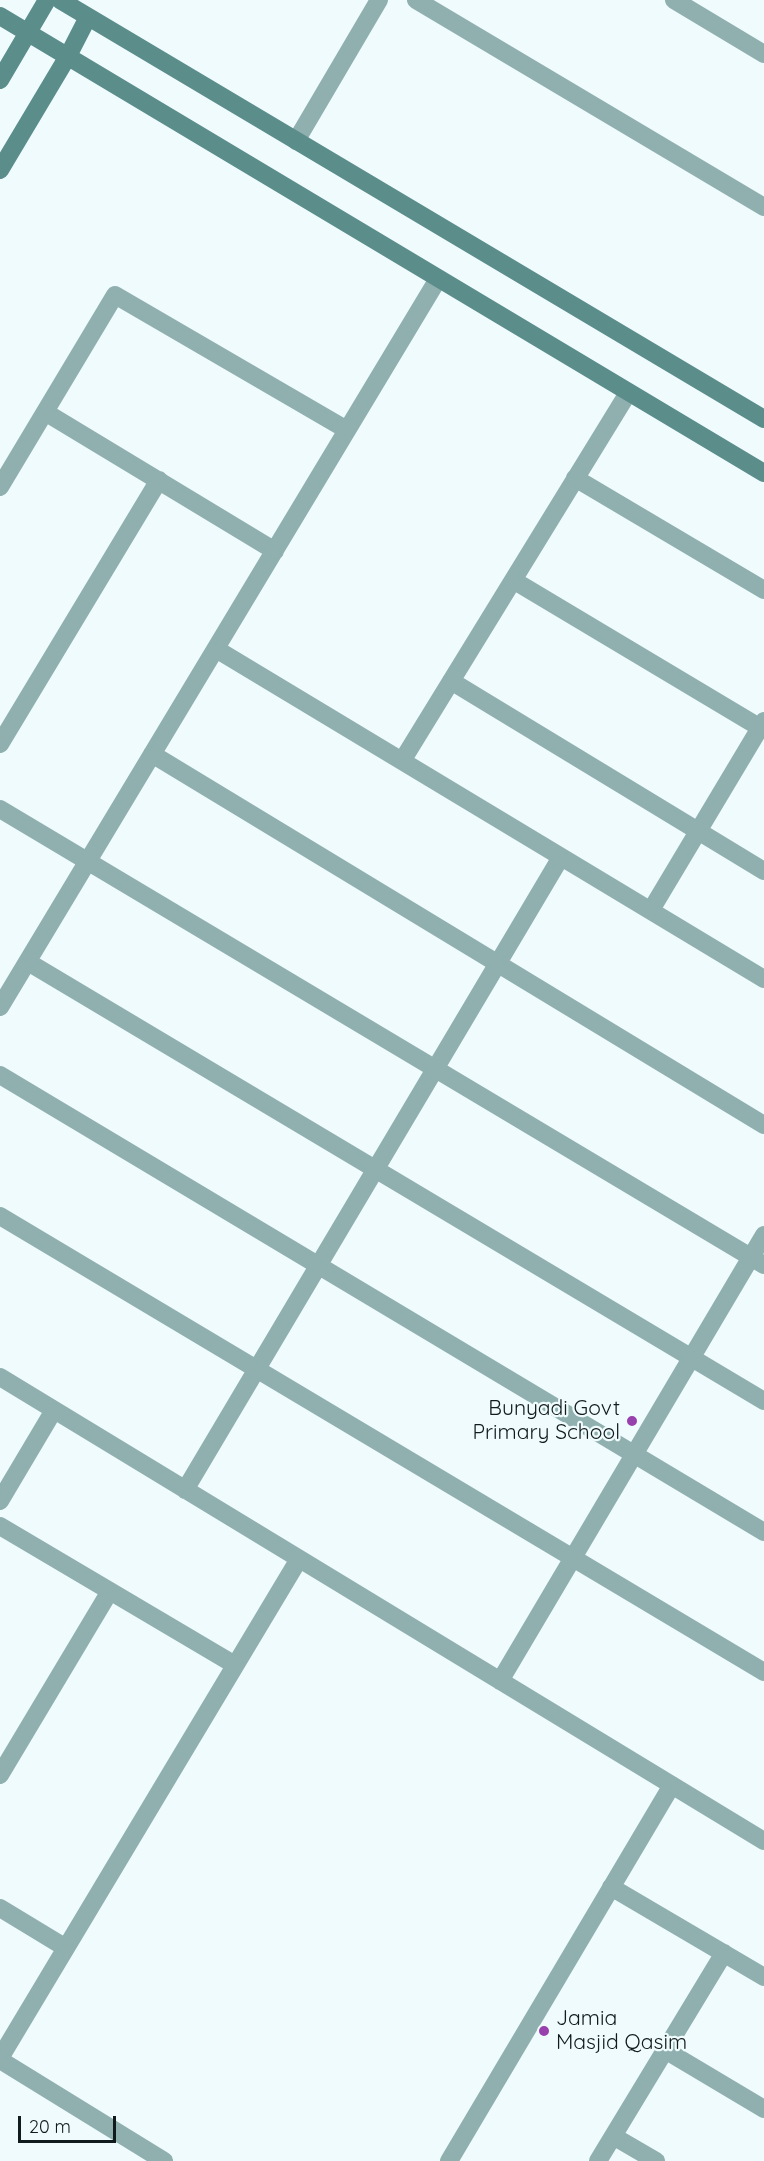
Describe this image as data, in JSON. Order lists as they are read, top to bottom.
{
  "places": ["Bunyadi Govt Primary School", "Jamia Masjid Qasim"],
  "scale_bar": "20 m"
}
